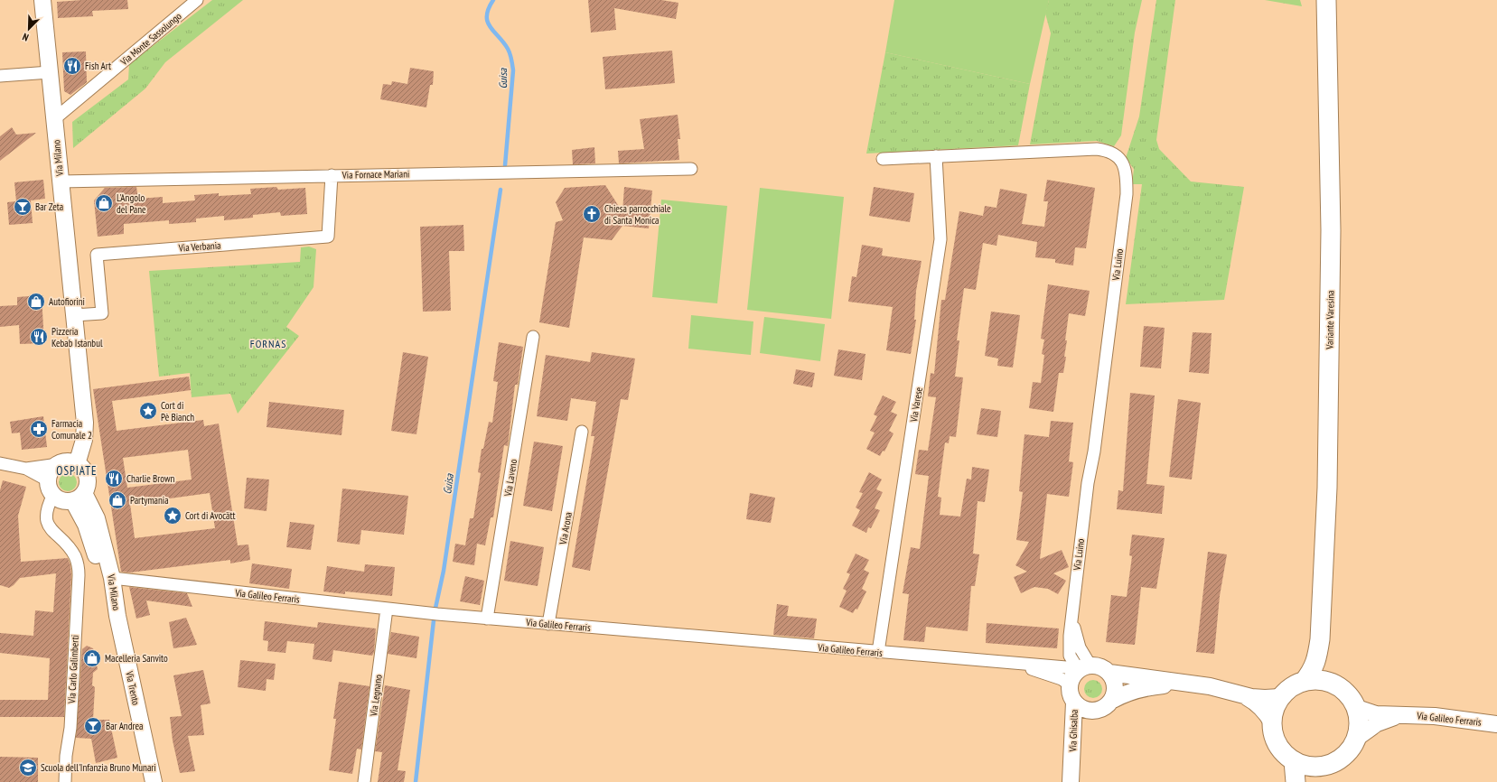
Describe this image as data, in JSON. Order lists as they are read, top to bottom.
{
  "streets": {
    "main road": ["Variante Varesina"],
    "street": [
      "Via Monte Sassolungo",
      "Via Milano",
      "Via Fornace Mariani",
      "Via Verbania",
      "Via Luino",
      "Via Varese",
      "Via Laveno",
      "Via Arona",
      "Via Galileo Ferraris",
      "Via Carlo Galimberti",
      "Via Trento",
      "Via Legnano",
      "Via Ghisalba"
    ]
  },
  "crossings": [
    ["Via Monte Sassolungo", "Via Milano"],
    ["Via Milano", "Via Fornace Mariani"],
    ["Via Milano", "Via Verbania"],
    ["Via Milano", "Via Galileo Ferraris"],
    ["Via Milano", "Via Carlo Galimberti"],
    ["Via Milano", "Via Trento"],
    ["Via Fornace Mariani", "Via Verbania"],
    ["Via Luino", "Via Varese"],
    ["Via Luino", "Via Galileo Ferraris"],
    ["Via Luino", "Via Ghisalba"],
    ["Variante Varesina", "Via Galileo Ferraris"],
    ["Via Varese", "Via Galileo Ferraris"],
    ["Via Laveno", "Via Galileo Ferraris"],
    ["Via Arona", "Via Galileo Ferraris"],
    ["Via Galileo Ferraris", "Via Legnano"],
    ["Via Galileo Ferraris", "Via Ghisalba"]
  ],
  "districts": ["FORNAS", "OSPIATE"],
  "water": ["Guisa"],
  "places": {
    "restaurant": ["Fish Art", "Pizzeria Kebab Istanbul", "Charlie Brown"],
    "shop": [
      "L'Angolo del Pane",
      "Autofiorini",
      "Partymania",
      "Macelleria Sanvito"
    ],
    "bar": ["Bar Zeta", "Bar Andrea"],
    "church": ["Chiesa parrocchiale di Santa Monica"],
    "place": ["Cort di Pè Bianch", "Cort di Avocätt"],
    "pharmacy": ["Farmacia Comunale 2"],
    "school or university": ["Scuola dell'Infanzia Bruno Munari"]
  },
  "north": "bottom left"
}
